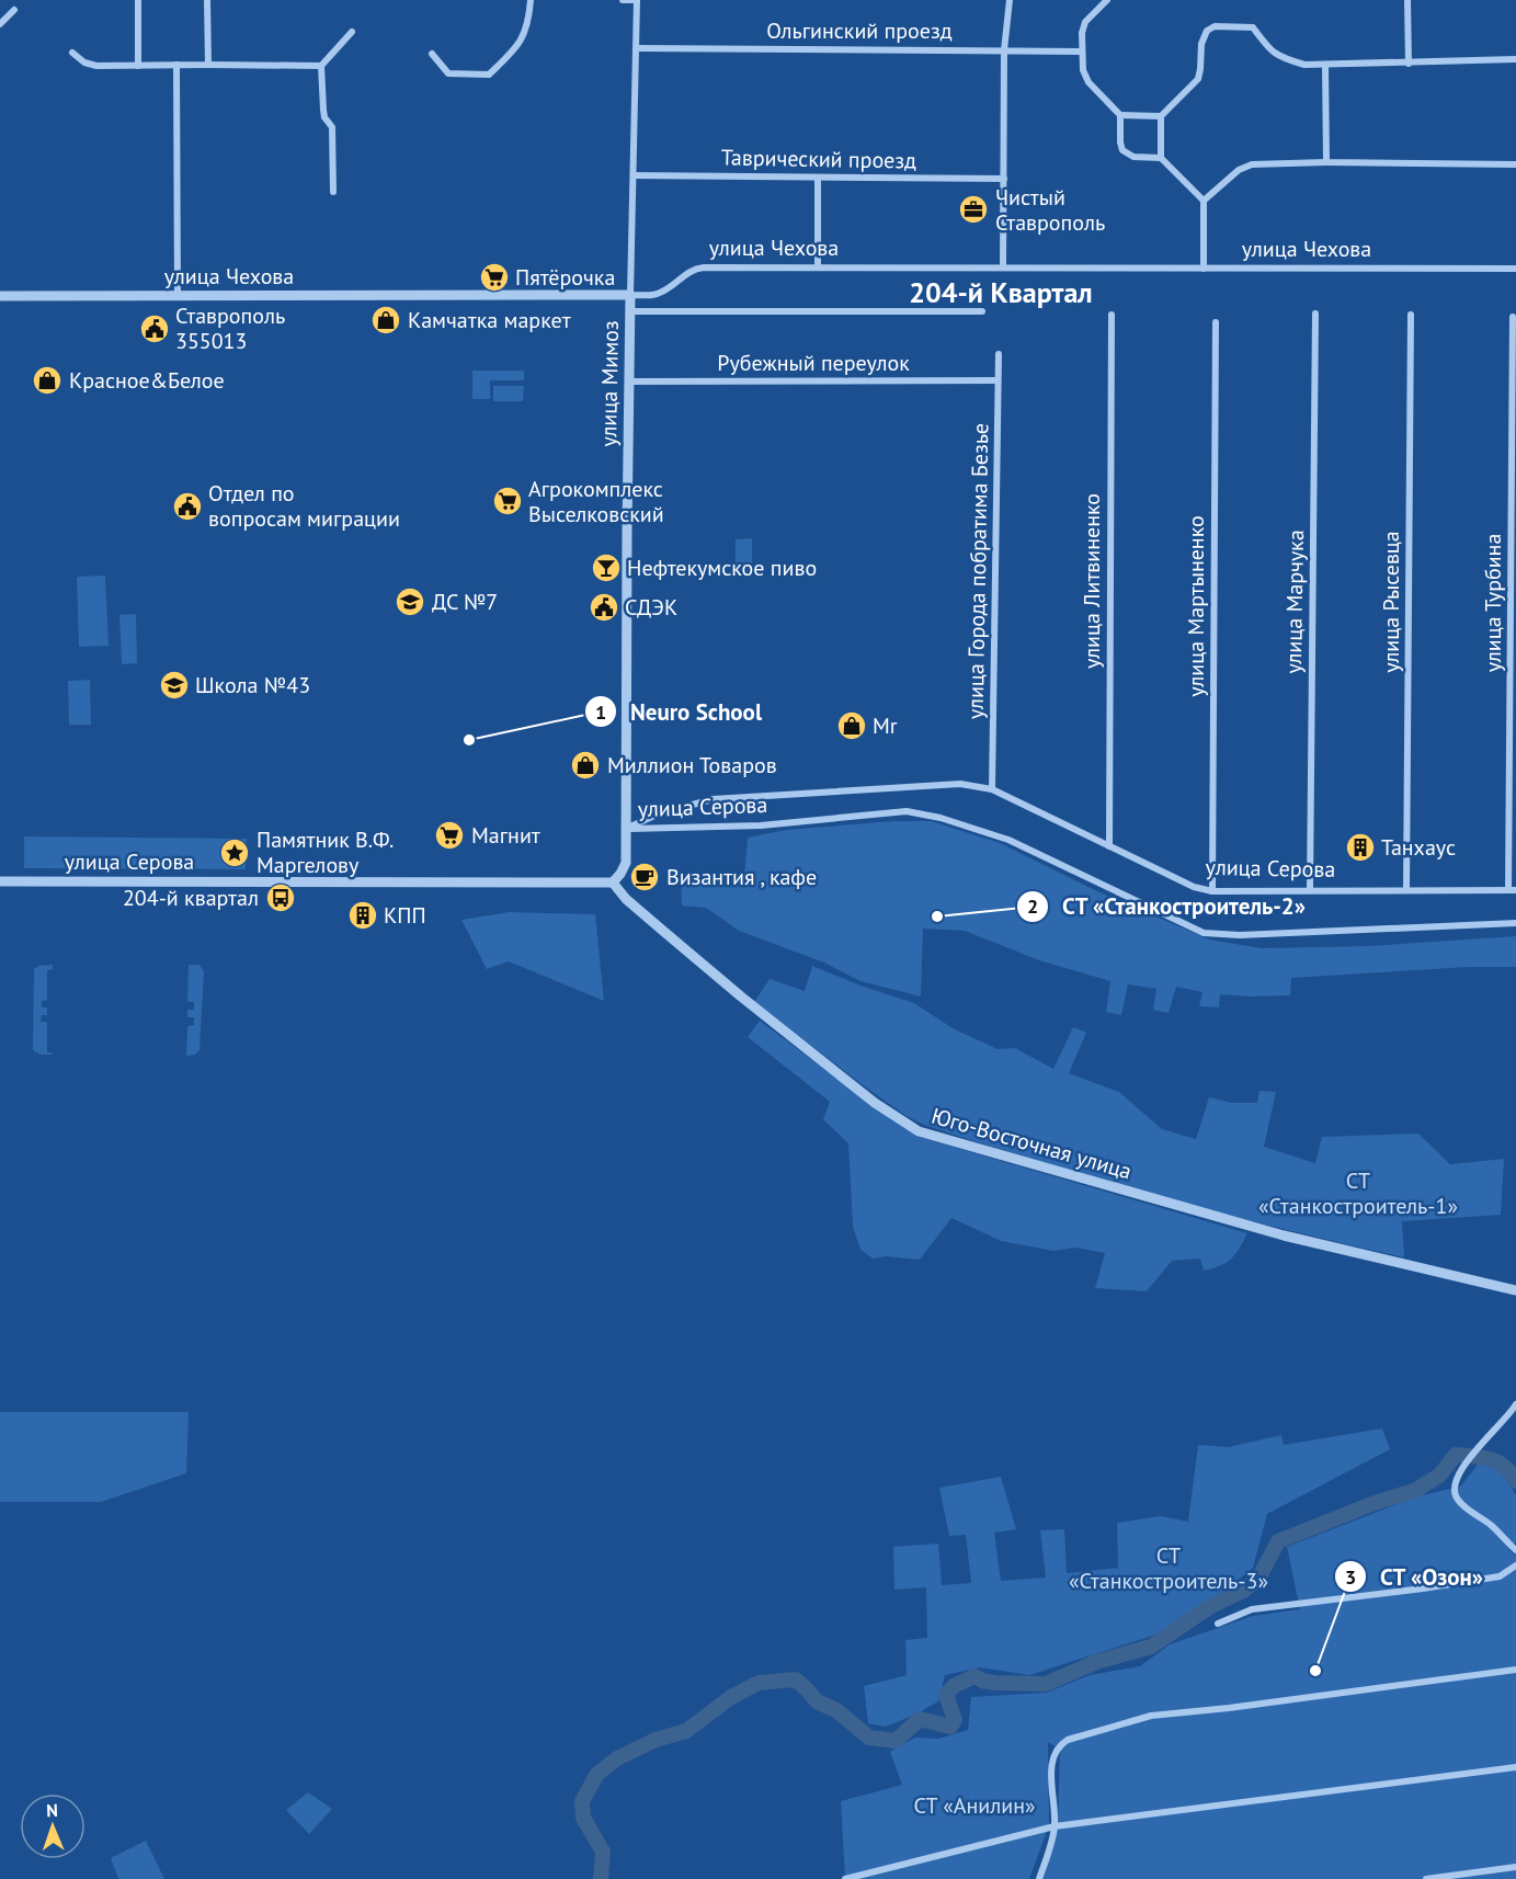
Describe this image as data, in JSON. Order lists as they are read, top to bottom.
{
  "streets": {
    "street": [
      "Ольгинский проезд",
      "Таврический проезд",
      "улица Чехова",
      "Рубежный переулок",
      "улица Мимоз",
      "улица Города побратима Безье",
      "улица Литвиненко",
      "улица Марчука",
      "улица Рысевца",
      "улица Турбина",
      "улица Мартыненко",
      "улица Серова",
      "Юго-Восточная улица"
    ]
  },
  "crossings": [
    ["Ольгинский проезд", "улица Мимоз"],
    ["Таврический проезд", "улица Мимоз"],
    ["улица Чехова", "улица Мимоз"],
    ["Рубежный переулок", "улица Мимоз"],
    ["Рубежный переулок", "улица Города побратима Безье"],
    ["улица Мимоз", "улица Серова"],
    ["улица Мимоз", "Юго-Восточная улица"],
    ["улица Города побратима Безье", "улица Серова"],
    ["улица Литвиненко", "улица Серова"],
    ["улица Марчука", "улица Серова"],
    ["улица Рысевца", "улица Серова"],
    ["улица Турбина", "улица Серова"],
    ["улица Мартыненко", "улица Серова"],
    ["улица Серова", "Юго-Восточная улица"]
  ],
  "districts": ["204-й Квартал"],
  "parks": ["СТ «Станкостроитель-1»", "СТ «Станкостроитель-3»", "СТ «Анилин»"],
  "places": {
    "office": ["Чистый Ставрополь"],
    "supermarket": ["Пятёрочка", "Агрокомплекс Выселковский", "Магнит"],
    "shop": [
      "Камчатка маркет",
      "Красное&Белое",
      "Mr",
      "Миллион Товаров"
    ],
    "public building": ["Ставрополь 355013", "Отдел по вопросам миграции", "СДЭК"],
    "bar": ["Нефтекумское пиво"],
    "school or university": ["ДС №7", "Школа №43"],
    "other": ["Neuro School", "СТ «Станкостроитель-2»", "СТ «Озон»"],
    "building": ["Танхаус", "КПП"],
    "place": ["Памятник В.Ф. Маргелову"],
    "cafe": ["Византия , кафе"],
    "bus stop": ["204-й квартал"]
  },
  "north": "top"
}
